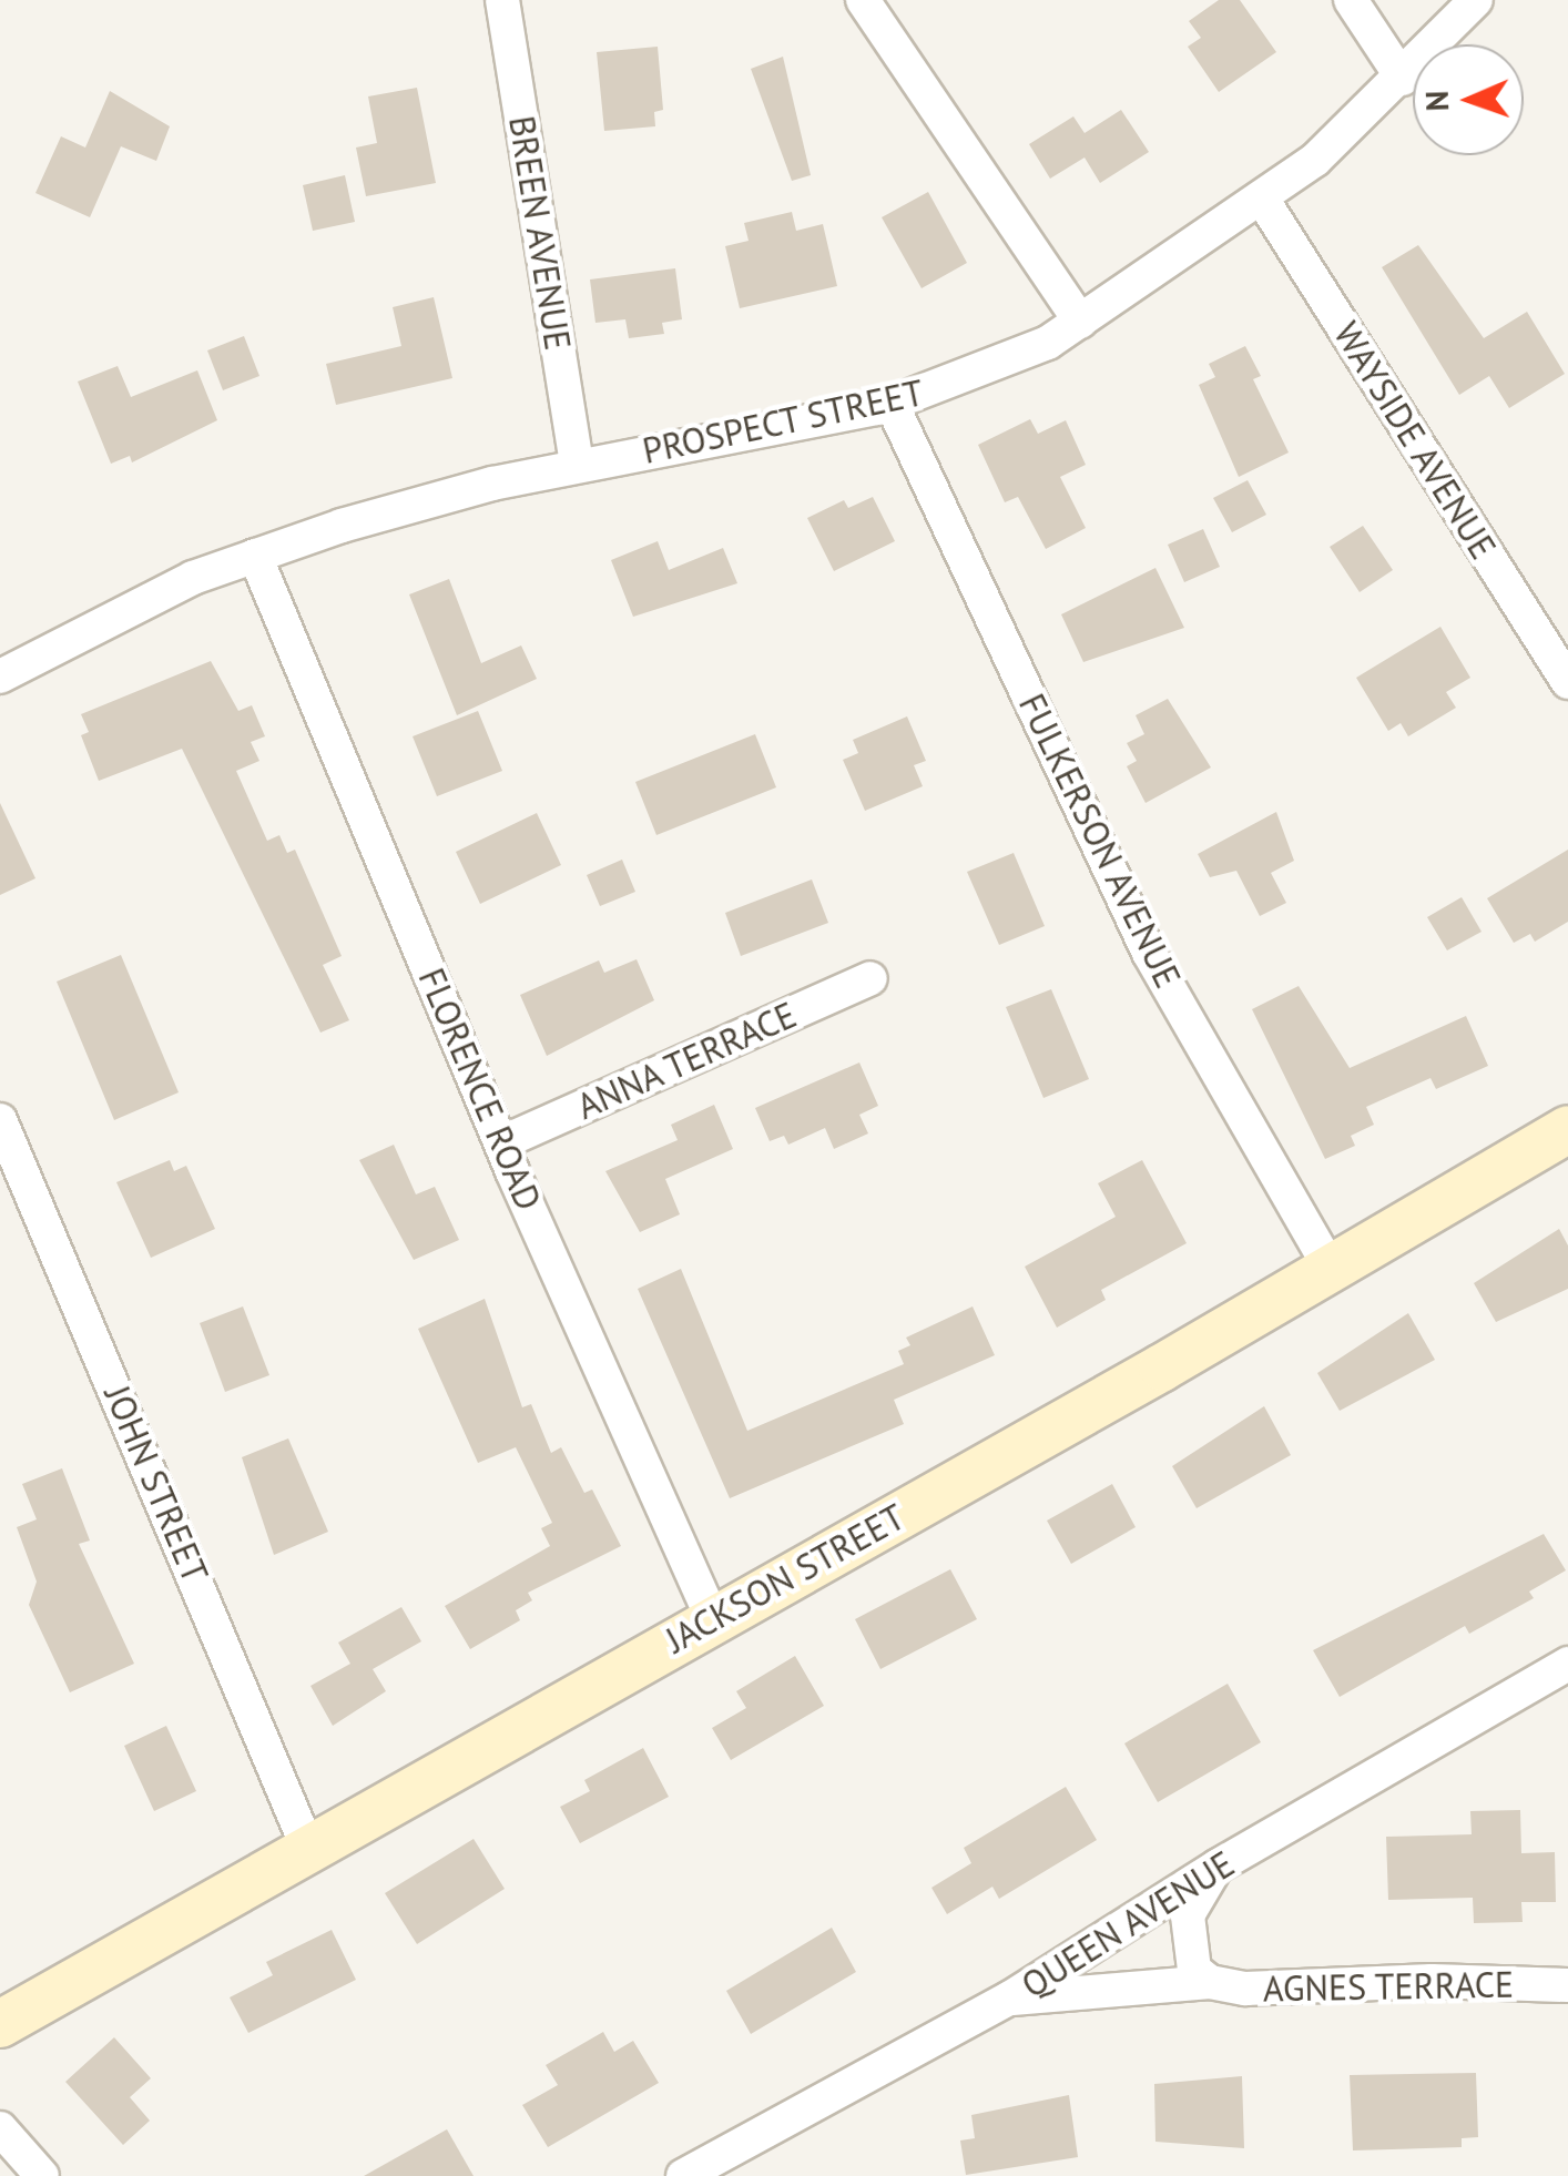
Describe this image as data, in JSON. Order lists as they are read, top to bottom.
{
  "streets": {
    "main road": ["JACKSON STREET"],
    "street": [
      "BREEN AVENUE",
      "PROSPECT STREET",
      "WAYSIDE AVENUE",
      "FULKERSON AVENUE",
      "ANNA TERRACE",
      "FLORENCE ROAD",
      "JOHN STREET",
      "QUEEN AVENUE",
      "AGNES TERRACE"
    ]
  },
  "crossings": [
    ["BREEN AVENUE", "PROSPECT STREET"],
    ["PROSPECT STREET", "WAYSIDE AVENUE"],
    ["PROSPECT STREET", "FULKERSON AVENUE"],
    ["PROSPECT STREET", "FLORENCE ROAD"],
    ["FULKERSON AVENUE", "JACKSON STREET"],
    ["ANNA TERRACE", "FLORENCE ROAD"],
    ["FLORENCE ROAD", "JACKSON STREET"],
    ["JOHN STREET", "JACKSON STREET"],
    ["QUEEN AVENUE", "AGNES TERRACE"]
  ],
  "north": "left"
}
